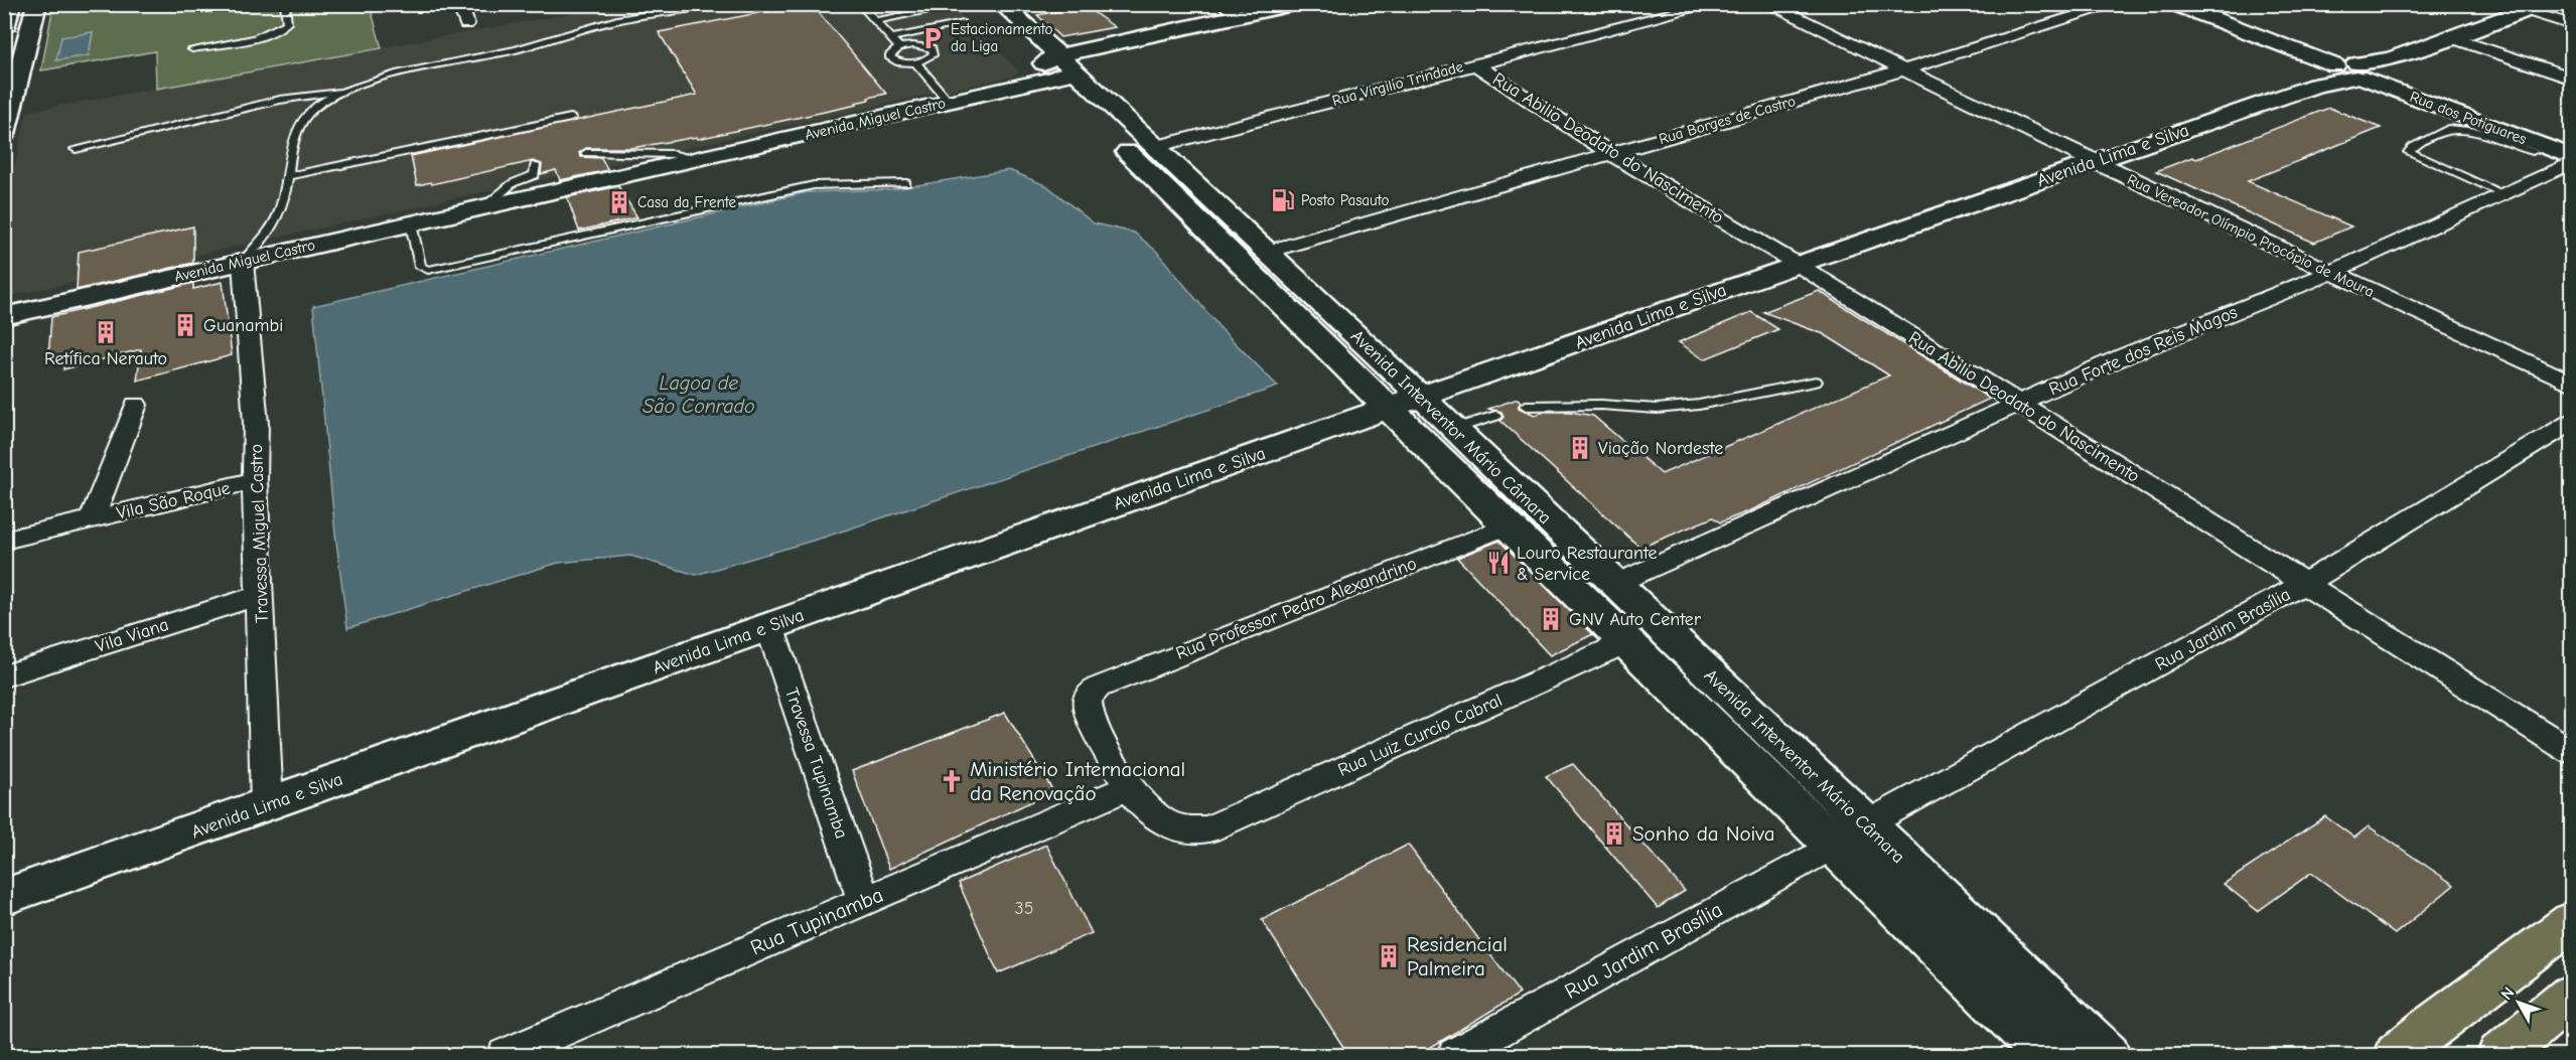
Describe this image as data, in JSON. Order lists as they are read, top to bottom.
{
  "streets": {
    "main road": [
      "Rua dos Potiguares",
      "Avenida Miguel Castro",
      "Avenida Lima e Silva",
      "Avenida Interventor Mário Câmara"
    ],
    "street": [
      "Rua Virgilio Trindade",
      "Rua Borges de Castro",
      "Rua Abilio Deodato do Nascimento",
      "Rua Vereador Olímpio Procópio de Moura",
      "Rua Forte dos Reis Magos",
      "Vila São Roque",
      "Travessa Miguel Castro",
      "Rua Professor Pedro Alexandrino",
      "Rua Jardim Brasília",
      "Vila Viana",
      "Rua Luiz Curcio Cabral",
      "Travessa Tupinamba",
      "Rua Tupinamba"
    ]
  },
  "crossings": [
    ["Rua Virgilio Trindade", "Rua Abilio Deodato do Nascimento"],
    ["Rua Virgilio Trindade", "Avenida Interventor Mário Câmara"],
    ["Rua dos Potiguares", "Avenida Lima e Silva"],
    ["Avenida Miguel Castro", "Avenida Interventor Mário Câmara"],
    ["Avenida Miguel Castro", "Travessa Miguel Castro"],
    ["Rua Borges de Castro", "Rua Abilio Deodato do Nascimento"],
    ["Rua Borges de Castro", "Rua Vereador Olímpio Procópio de Moura"],
    ["Rua Borges de Castro", "Avenida Interventor Mário Câmara"],
    ["Rua Abilio Deodato do Nascimento", "Avenida Lima e Silva"],
    ["Rua Abilio Deodato do Nascimento", "Rua Forte dos Reis Magos"],
    ["Rua Abilio Deodato do Nascimento", "Rua Jardim Brasília"],
    ["Avenida Lima e Silva", "Rua Vereador Olímpio Procópio de Moura"],
    ["Avenida Lima e Silva", "Avenida Interventor Mário Câmara"],
    ["Avenida Lima e Silva", "Travessa Miguel Castro"],
    ["Avenida Lima e Silva", "Travessa Tupinamba"],
    ["Rua Vereador Olímpio Procópio de Moura", "Rua Forte dos Reis Magos"],
    ["Rua Forte dos Reis Magos", "Avenida Interventor Mário Câmara"],
    ["Avenida Interventor Mário Câmara", "Rua Professor Pedro Alexandrino"],
    ["Avenida Interventor Mário Câmara", "Rua Jardim Brasília"],
    ["Avenida Interventor Mário Câmara", "Rua Luiz Curcio Cabral"],
    ["Vila São Roque", "Travessa Miguel Castro"],
    ["Travessa Miguel Castro", "Vila Viana"],
    ["Rua Professor Pedro Alexandrino", "Rua Luiz Curcio Cabral"],
    ["Rua Professor Pedro Alexandrino", "Rua Tupinamba"],
    ["Rua Luiz Curcio Cabral", "Rua Tupinamba"],
    ["Travessa Tupinamba", "Rua Tupinamba"]
  ],
  "water": ["Lagoa de São Conrado"],
  "places": {
    "parking": ["Estacionamento da Liga"],
    "fuel station": ["Posto Pasauto"],
    "building": [
      "Casa da Frente",
      "Guanambi",
      "Retífica Nerauto",
      "Viação Nordeste",
      "GNV Auto Center",
      "Sonho da Noiva",
      "Residencial Palmeira"
    ],
    "restaurant": ["Louro Restaurante & Service"],
    "church": ["Ministério Internacional da Renovação"]
  },
  "house_numbers": ["35"],
  "north": "top left"
}
